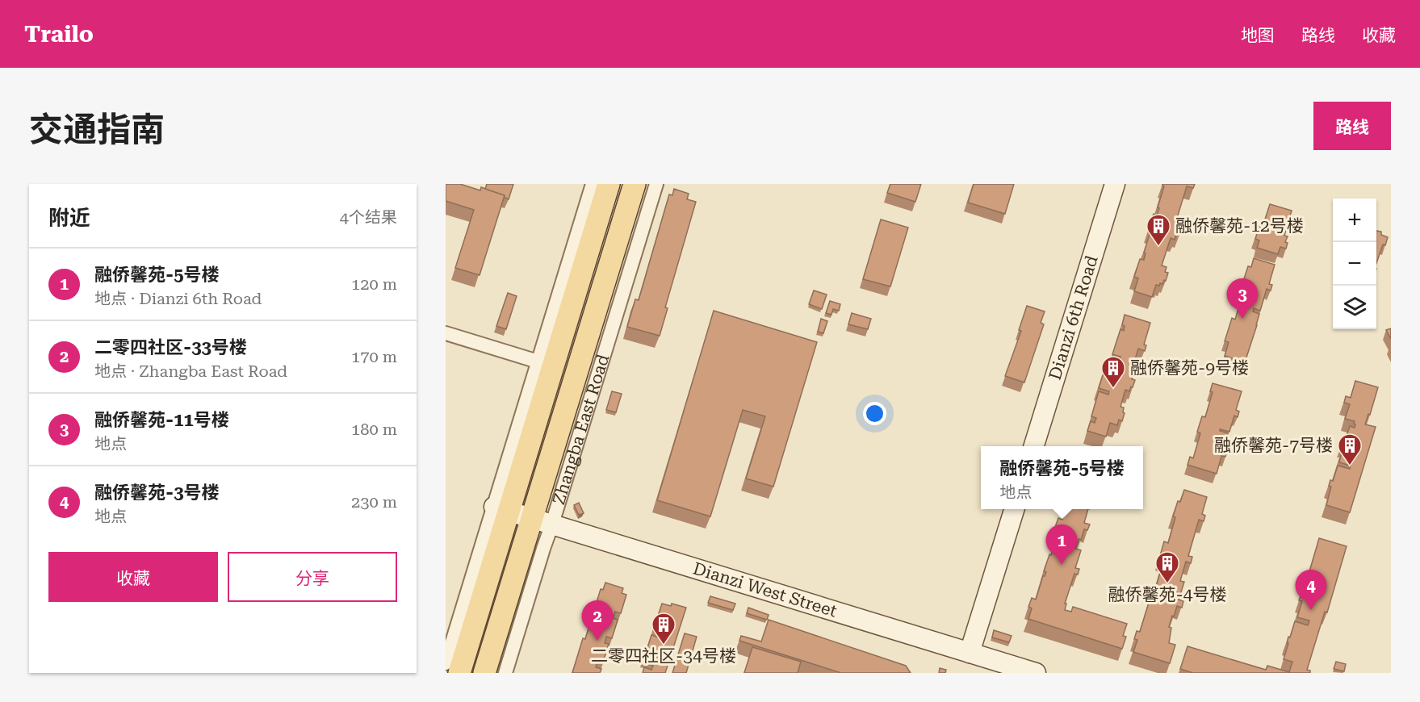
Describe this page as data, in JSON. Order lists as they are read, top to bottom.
{
  "streets": {
    "main road": ["Zhangba East Road"],
    "street": ["Dianzi 6th Road", "Dianzi West Street"]
  },
  "crossings": [
    ["Zhangba East Road", "Dianzi West Street"]
  ],
  "places": {
    "building": [
      "融侨馨苑-12号楼",
      "融侨馨苑-9号楼",
      "融侨馨苑-7号楼",
      "融侨馨苑-4号楼",
      "二零四社区-34号楼"
    ]
  },
  "page": {
    "header": "Trailo",
    "nav": ["地图", "路线", "收藏"],
    "title": "交通指南",
    "buttons": [
      "路线",
      ["收藏", "分享"]
    ],
    "heading": ["附近", "4个结果"],
    "map_buttons": ["+", "−"],
    "list": [
      {
        "mark": "1",
        "name": "融侨馨苑-5号楼",
        "note": "地点 · Dianzi 6th Road",
        "value": "120 m"
      },
      {
        "mark": "2",
        "name": "二零四社区-33号楼",
        "note": "地点 · Zhangba East Road",
        "value": "170 m"
      },
      {
        "mark": "3",
        "name": "融侨馨苑-11号楼",
        "note": "地点",
        "value": "180 m"
      },
      {
        "mark": "4",
        "name": "融侨馨苑-3号楼",
        "note": "地点",
        "value": "230 m"
      }
    ],
    "pins": [
      "3",
      "1",
      "4",
      "2"
    ],
    "popup": ["融侨馨苑-5号楼", "地点"]
  }
}
